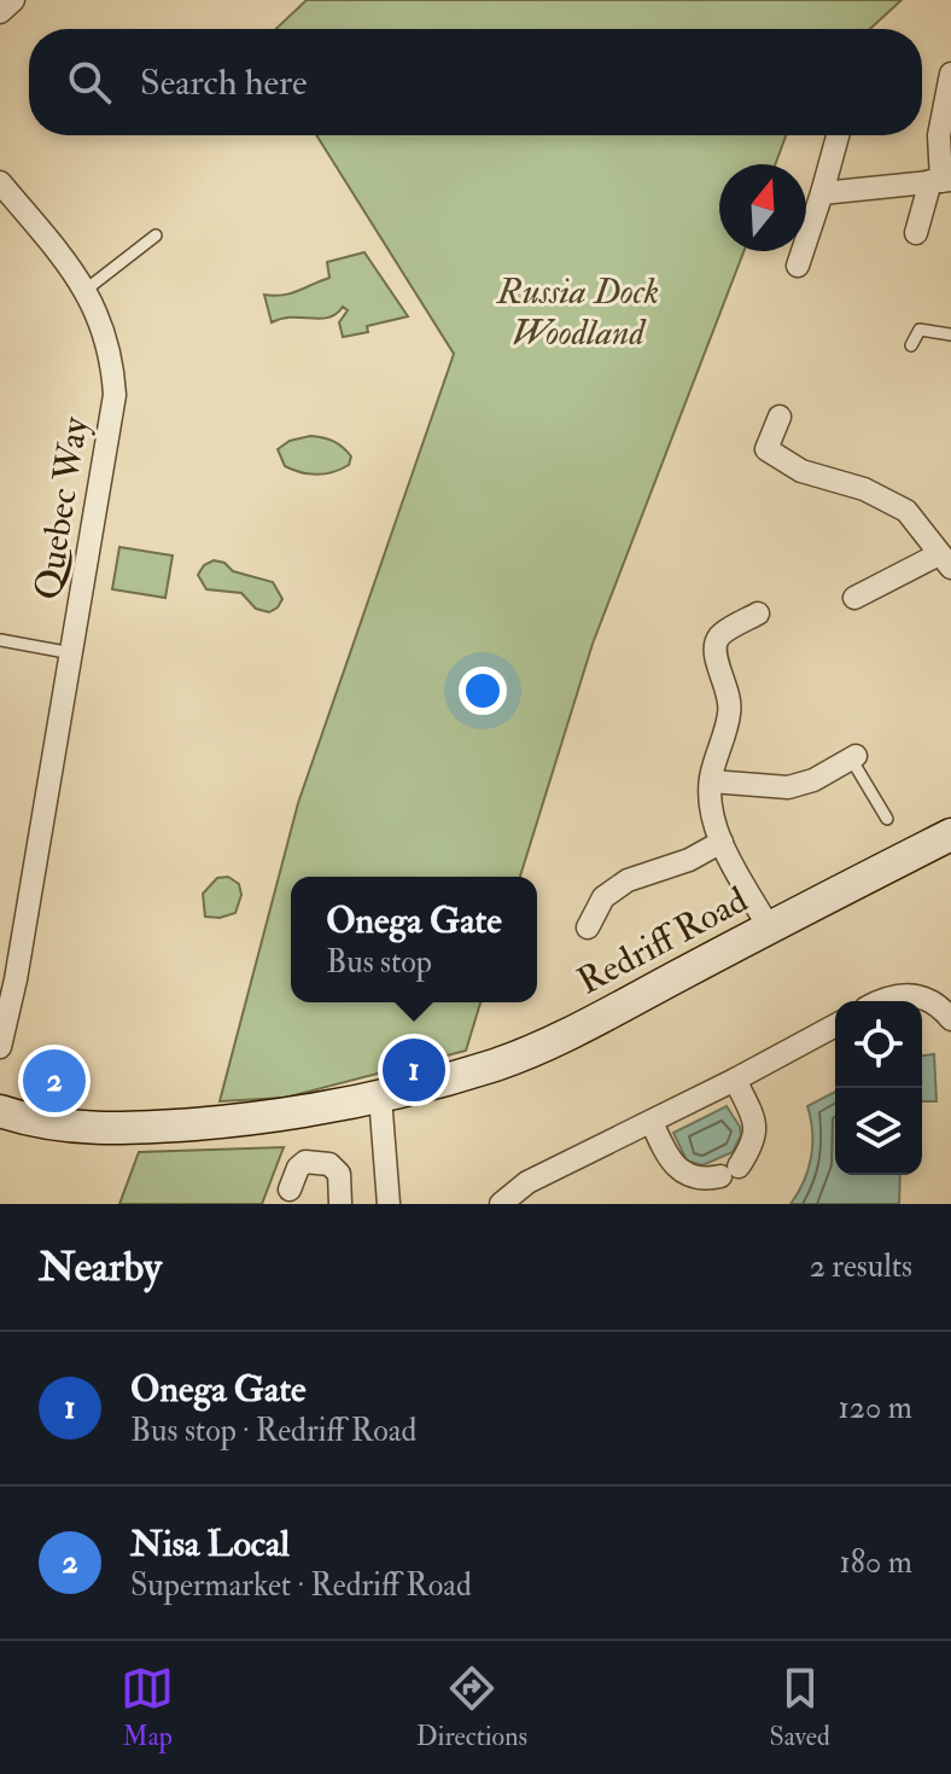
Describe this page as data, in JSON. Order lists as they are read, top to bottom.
{
  "streets": {
    "main road": ["Redriff Road"],
    "street": ["Quebec Way"]
  },
  "parks": ["Russia Dock Woodland"],
  "north": "top",
  "page": {
    "search": "Search here",
    "popup": ["Onega Gate", "Bus stop"],
    "pins": ["1", "2"],
    "heading": ["Nearby", "2 results"],
    "list": [
      {
        "mark": "1",
        "name": "Onega Gate",
        "note": "Bus stop · Redriff Road",
        "value": "120 m"
      },
      {
        "mark": "2",
        "name": "Nisa Local",
        "note": "Supermarket · Redriff Road",
        "value": "180 m"
      }
    ],
    "nav": ["Map", "Directions", "Saved"]
  }
}
